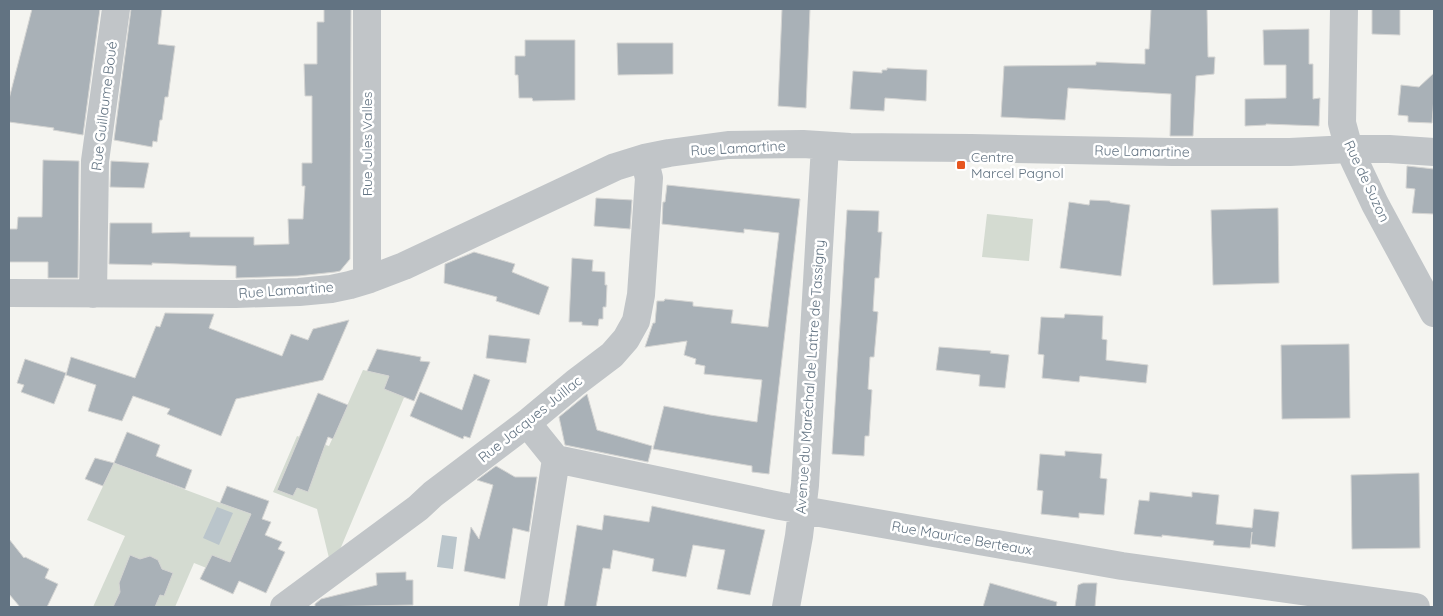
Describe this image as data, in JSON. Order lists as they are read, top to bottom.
{
  "streets": {
    "street": [
      "Rue Guillaume Boué",
      "Rue Jules Valles",
      "Rue Lamartine",
      "Rue de Suzon",
      "Avenue du Maréchal de Lattre de Tassigny",
      "Rue Jacques Juillac",
      "Rue Maurice Berteaux"
    ]
  },
  "crossings": [
    ["Rue Guillaume Boué", "Rue Lamartine"],
    ["Rue Jules Valles", "Rue Lamartine"],
    ["Rue Lamartine", "Rue de Suzon"],
    ["Rue Lamartine", "Avenue du Maréchal de Lattre de Tassigny"],
    ["Rue Lamartine", "Rue Jacques Juillac"],
    ["Avenue du Maréchal de Lattre de Tassigny", "Rue Maurice Berteaux"]
  ],
  "places": {
    "transit": ["Centre Marcel Pagnol"]
  }
}
